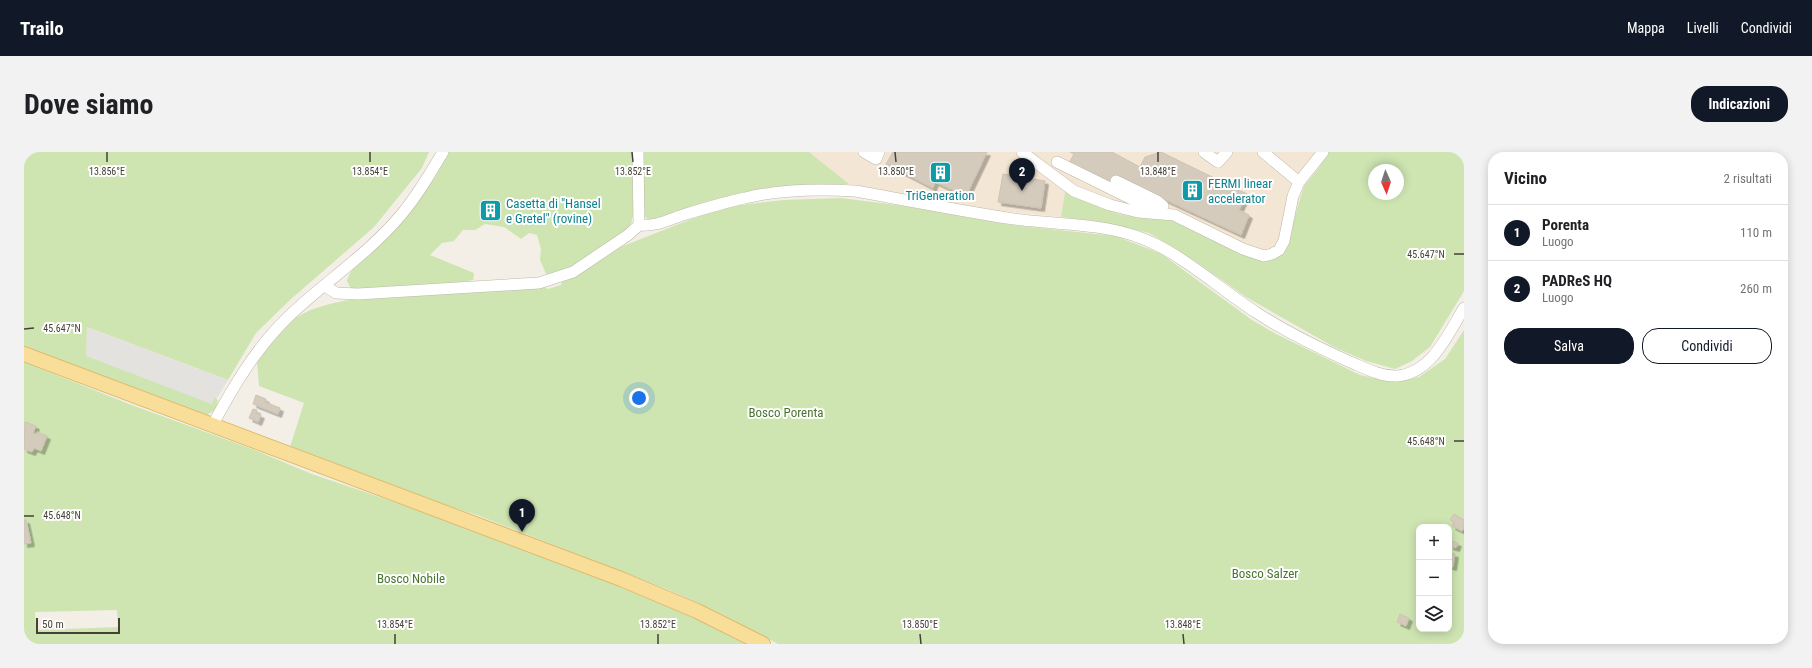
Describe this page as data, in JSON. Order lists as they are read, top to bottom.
{
  "parks": ["Bosco Porenta", "Bosco Salzer", "Bosco Nobile"],
  "places": {
    "building": ["TriGeneration", "FERMI linear accelerator", "Casetta di \"Hansel e Gretel\" (rovine)"]
  },
  "scale_bar": "50 m",
  "north": "bottom",
  "page": {
    "header": "Trailo",
    "nav": ["Mappa", "Livelli", "Condividi"],
    "buttons": [
      "Indicazioni",
      ["Salva", "Condividi"]
    ],
    "title": "Dove siamo",
    "heading": ["Vicino", "2 risultati"],
    "pins": ["2", "1"],
    "list": [
      {
        "mark": "1",
        "name": "Porenta",
        "note": "Luogo",
        "value": "110 m"
      },
      {
        "mark": "2",
        "name": "PADReS HQ",
        "note": "Luogo",
        "value": "260 m"
      }
    ],
    "map_buttons": ["+", "−"],
    "scale": "50 m"
  },
  "coordinates": [
    "13.856°E",
    "13.854°E",
    "13.852°E",
    "13.850°E",
    "13.848°E",
    "45.647°N",
    "45.648°N"
  ]
}
